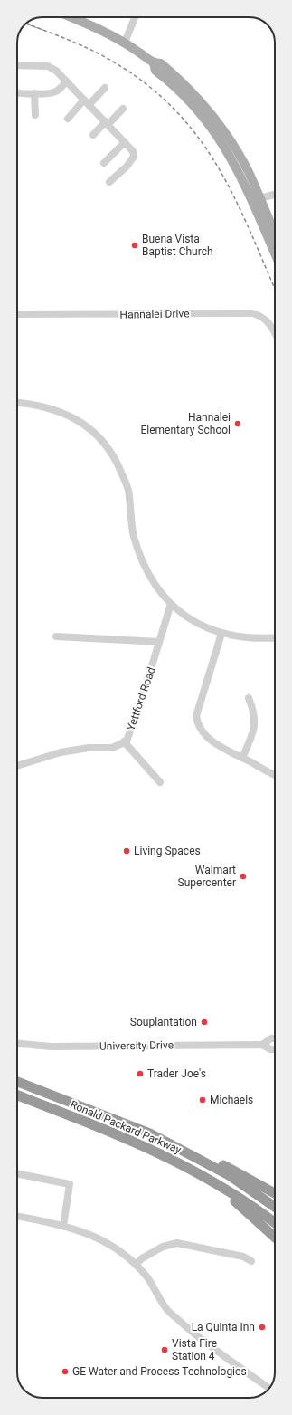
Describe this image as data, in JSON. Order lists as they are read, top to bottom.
{
  "streets": {
    "highway": ["Ronald Packard Parkway"],
    "street": ["Hannalei Drive", "Yettford Road", "University Drive"]
  },
  "places": [
    "Buena Vista Baptist Church",
    "Hannalei Elementary School",
    "Living Spaces",
    "Walmart Supercenter",
    "Souplantation",
    "Trader Joe's",
    "Michaels",
    "La Quinta Inn",
    "Vista Fire Station 4",
    "GE Water and Process Technologies"
  ]
}
